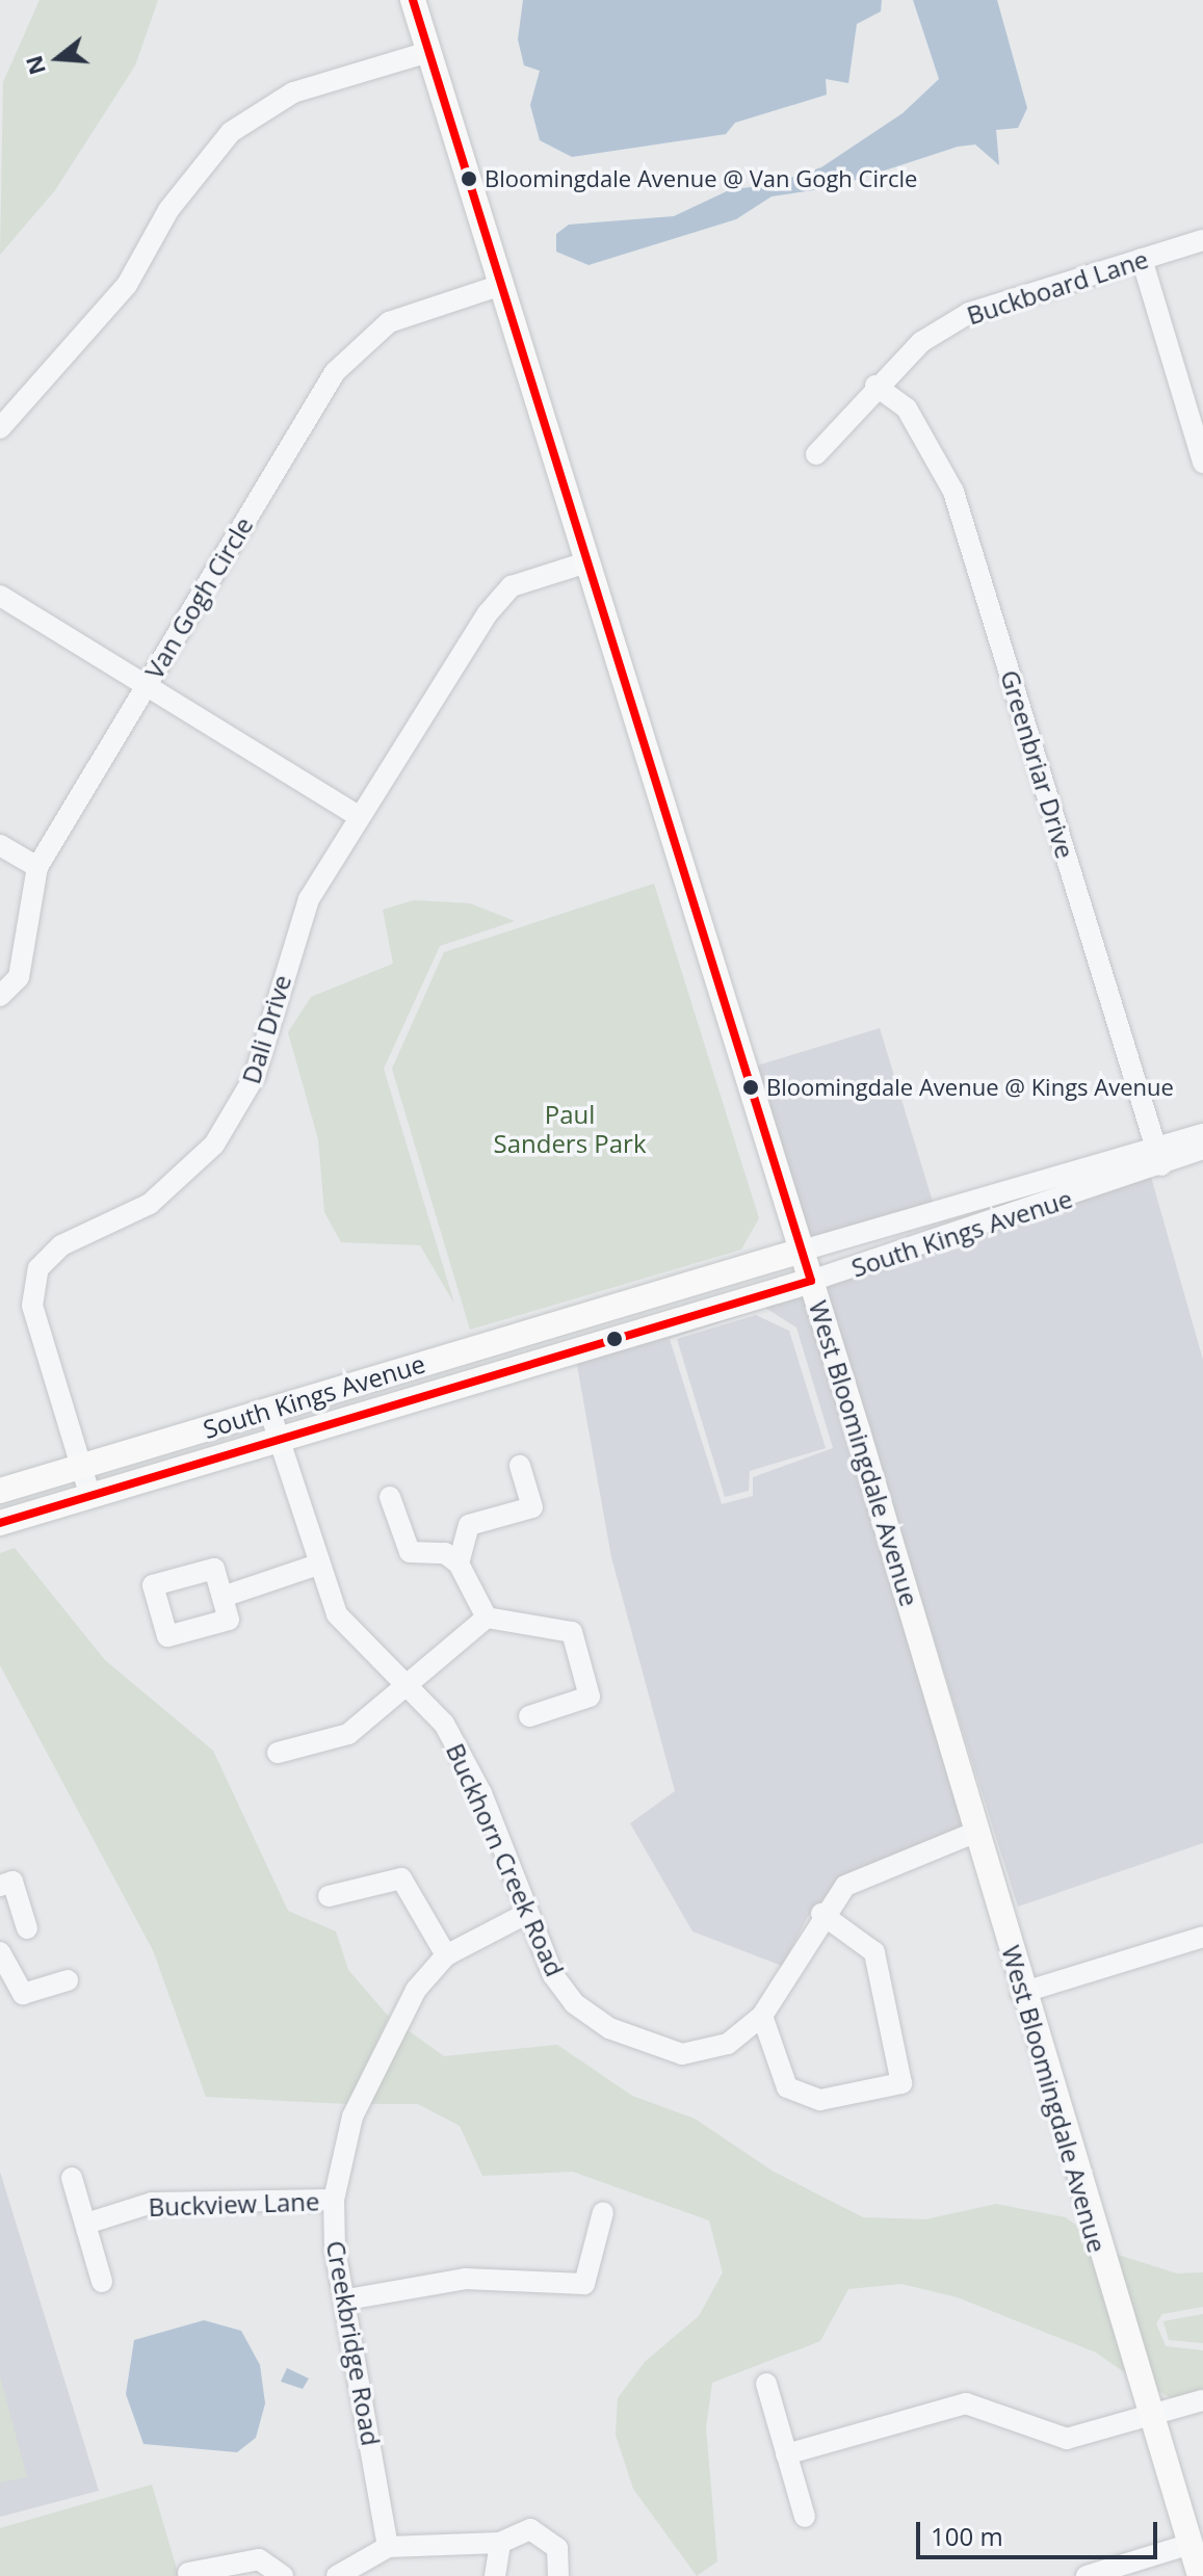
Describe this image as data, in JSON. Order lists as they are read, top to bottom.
{
  "streets": {
    "main road": ["South Kings Avenue", "West Bloomingdale Avenue"],
    "street": [
      "Buckboard Lane",
      "Van Gogh Circle",
      "Greenbriar Drive",
      "Dali Drive",
      "Buckhorn Creek Road",
      "Buckview Lane",
      "Creekbridge Road"
    ]
  },
  "crossings": [
    ["Buckboard Lane", "Greenbriar Drive"],
    ["Van Gogh Circle", "West Bloomingdale Avenue"],
    ["Greenbriar Drive", "South Kings Avenue"],
    ["Dali Drive", "South Kings Avenue"],
    ["Dali Drive", "West Bloomingdale Avenue"],
    ["South Kings Avenue", "West Bloomingdale Avenue"],
    ["South Kings Avenue", "Buckhorn Creek Road"],
    ["West Bloomingdale Avenue", "Buckhorn Creek Road"],
    ["Buckhorn Creek Road", "Creekbridge Road"],
    ["Buckview Lane", "Creekbridge Road"]
  ],
  "parks": ["Paul Sanders Park"],
  "places": ["Bloomingdale Avenue @ Van Gogh Circle", "Bloomingdale Avenue @ Kings Avenue"],
  "scale_bar": "100 m",
  "north": "left"
}
